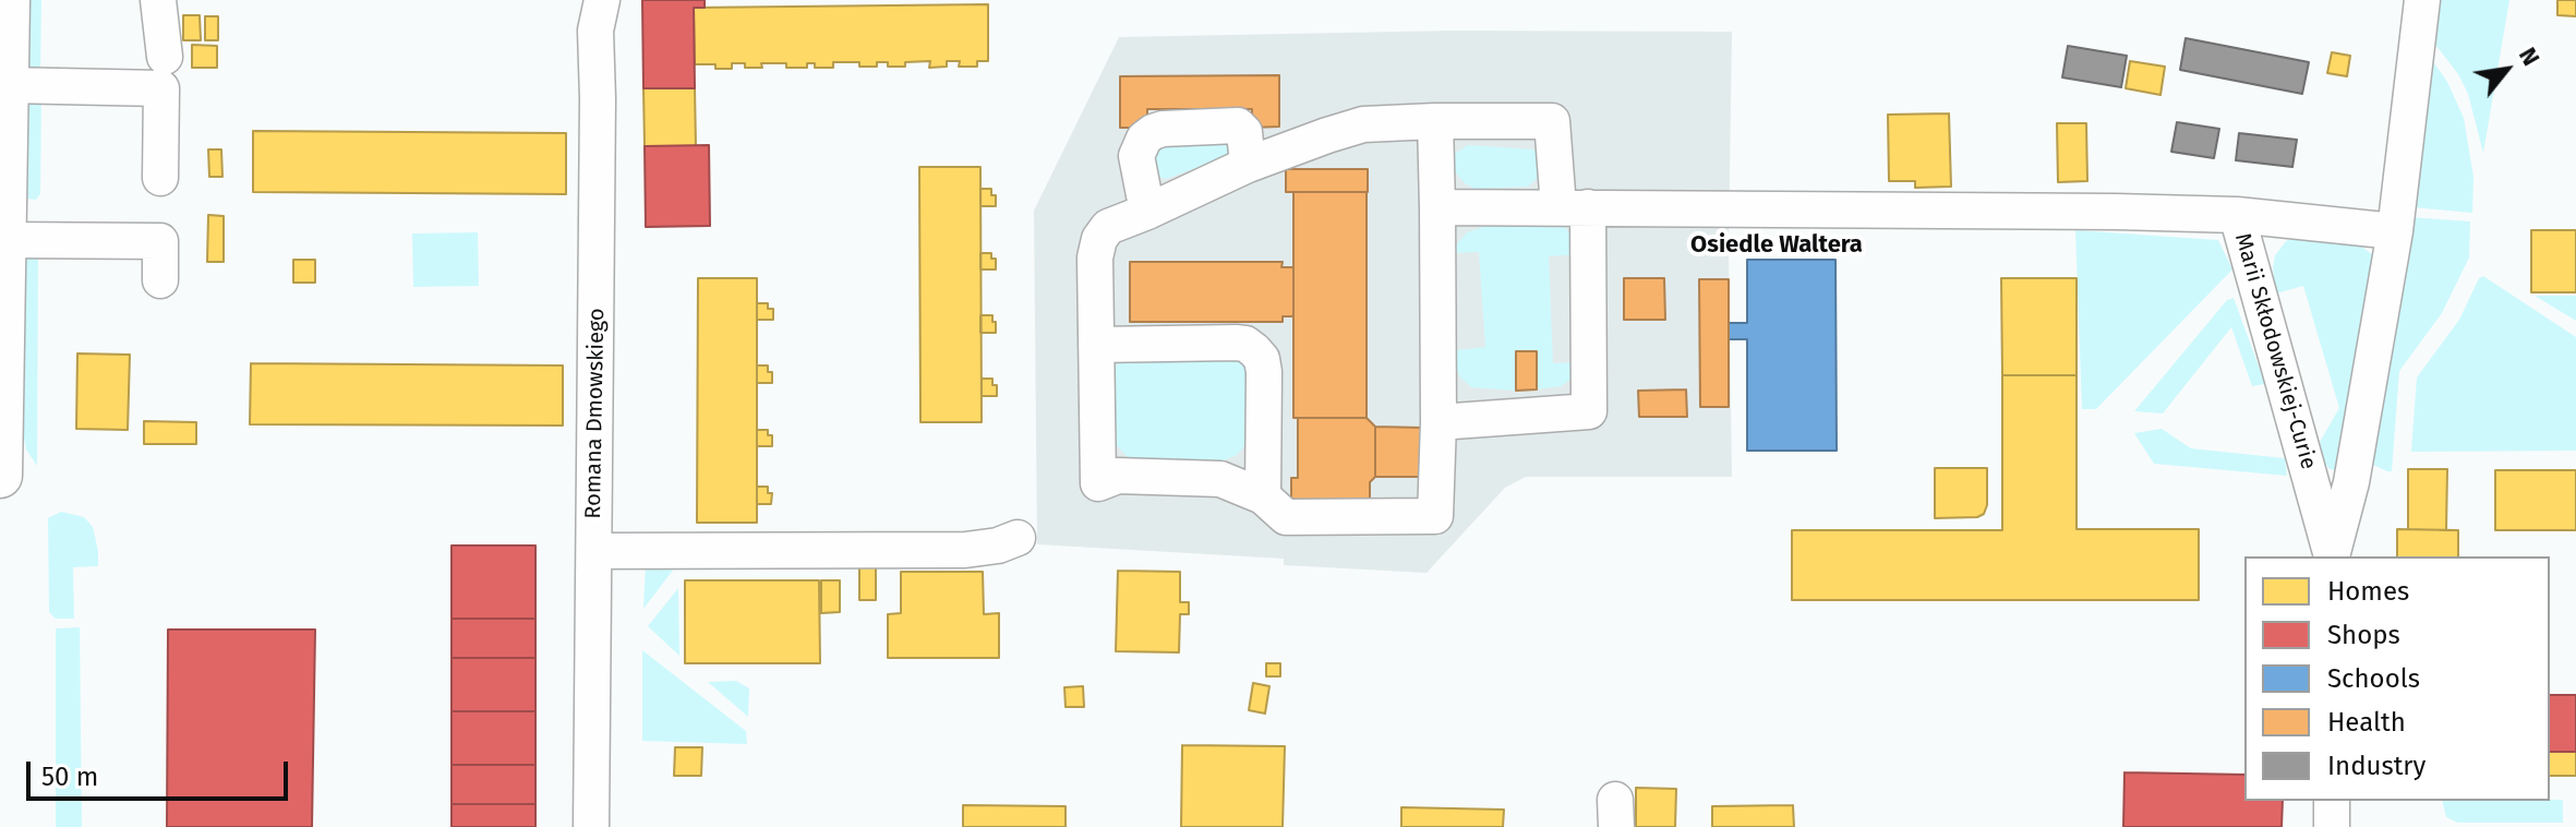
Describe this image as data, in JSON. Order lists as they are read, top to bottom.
{
  "streets": {
    "street": ["Marii Skłodowskiej-Curie", "Romana Dmowskiego"]
  },
  "districts": ["Osiedle Waltera"],
  "legend": [
    "Homes",
    "Shops",
    "Schools",
    "Health",
    "Industry"
  ],
  "scale_bar": "50 m",
  "north": "top right"
}
